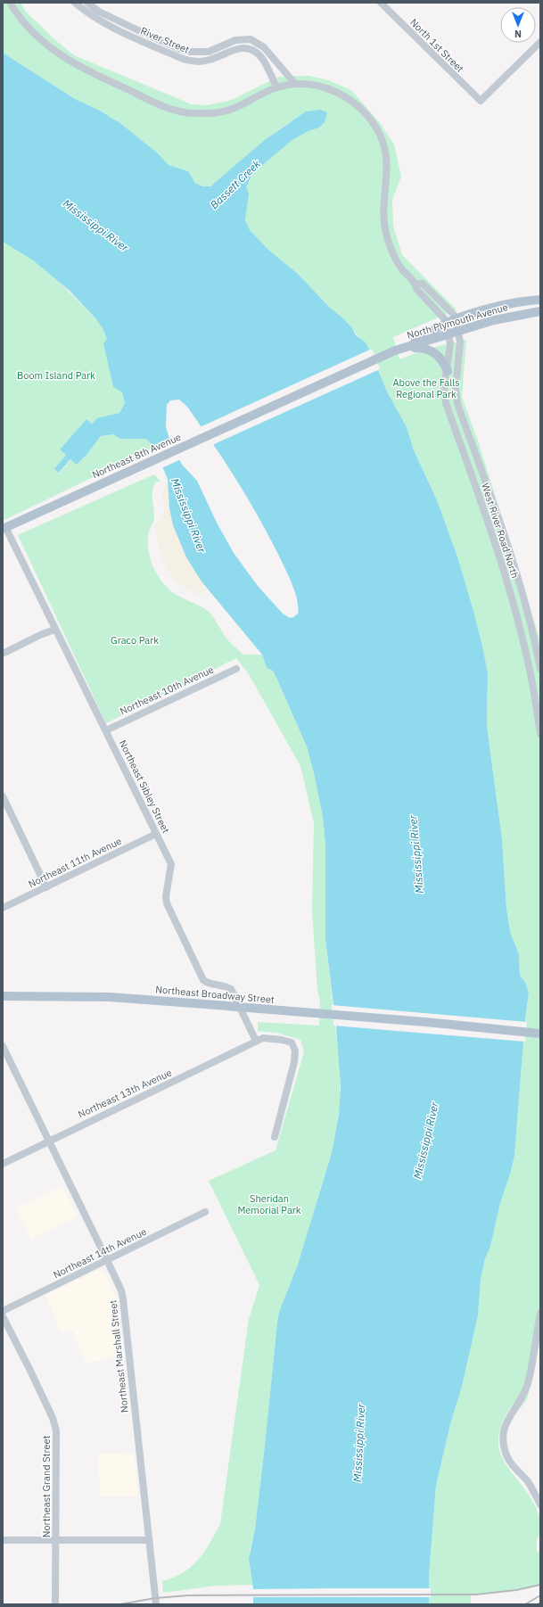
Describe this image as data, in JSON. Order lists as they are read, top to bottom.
{
  "streets": {
    "main road": ["North Plymouth Avenue", "Northeast 8th Avenue", "Northeast Broadway Street"],
    "street": [
      "River Street",
      "North 1st Street",
      "West River Road North",
      "Northeast 10th Avenue",
      "Northeast Sibley Street",
      "Northeast 11th Avenue",
      "Northeast 13th Avenue",
      "Northeast 14th Avenue",
      "Northeast Marshall Street",
      "Northeast Grand Street"
    ]
  },
  "crossings": [
    ["River Street", "West River Road North"],
    ["North Plymouth Avenue", "Northeast 8th Avenue"],
    ["North Plymouth Avenue", "West River Road North"],
    ["Northeast 8th Avenue", "Northeast Sibley Street"],
    ["Northeast 10th Avenue", "Northeast Sibley Street"],
    ["Northeast Sibley Street", "Northeast 11th Avenue"],
    ["Northeast Sibley Street", "Northeast 13th Avenue"],
    ["Northeast 13th Avenue", "Northeast Marshall Street"],
    ["Northeast 14th Avenue", "Northeast Marshall Street"]
  ],
  "water": ["Bassett Creek", "Mississippi River"],
  "parks": [
    "Boom Island Park",
    "Above the Falls Regional Park",
    "Graco Park",
    "Sheridan Memorial Park"
  ],
  "north": "bottom"
}
